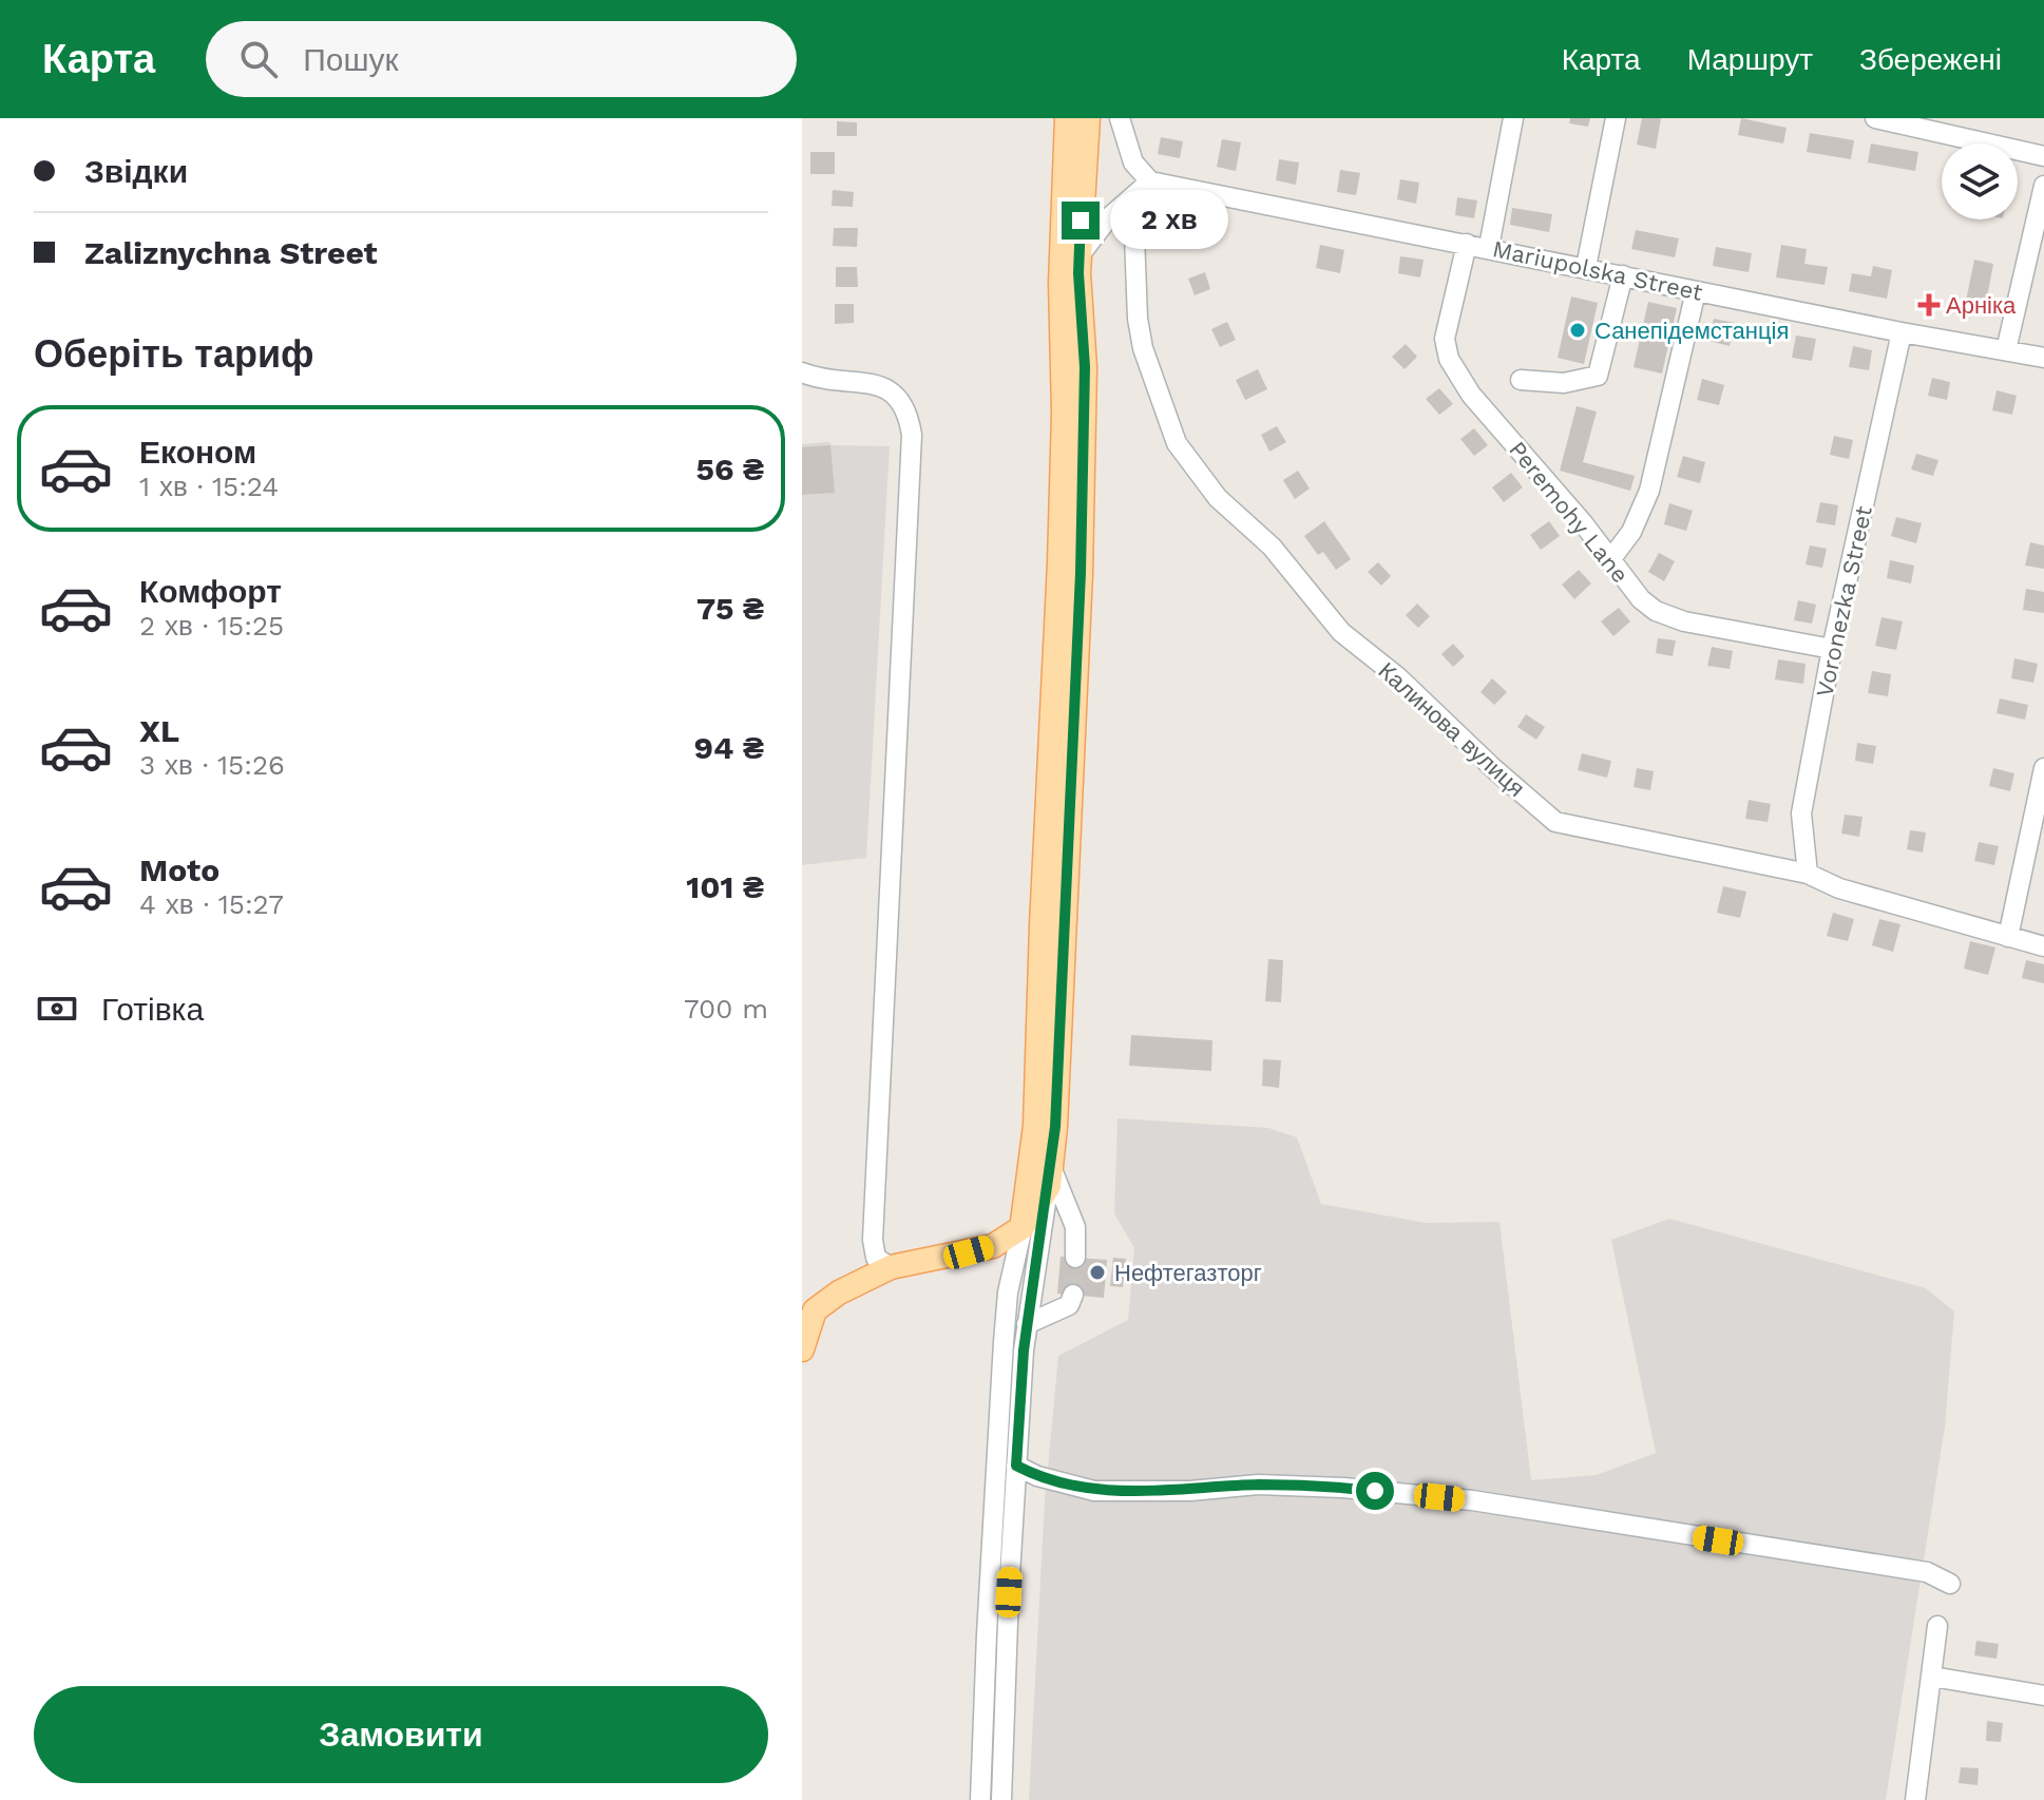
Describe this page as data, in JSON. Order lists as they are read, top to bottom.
{
  "streets": {
    "street": [
      "Mariupolska Street",
      "Peremohy Lane",
      "Voronezka Street",
      "Калинова вулиця"
    ]
  },
  "crossings": [
    ["Mariupolska Street", "Peremohy Lane"],
    ["Mariupolska Street", "Voronezka Street"],
    ["Peremohy Lane", "Voronezka Street"],
    ["Voronezka Street", "Калинова вулиця"]
  ],
  "places": {
    "health": ["Арніка"],
    "other": ["Санепідемстанція", "Нефтегазторг"]
  },
  "page": {
    "header": "Карта",
    "search": "Пошук",
    "nav": ["Карта", "Маршрут", "Збережені"],
    "banner": ["Звідки", "Zaliznychna Street"],
    "bubble": "2 хв",
    "heading": "Оберіть тариф",
    "list": [
      {
        "name": "Економ",
        "note": "1 хв · 15:24",
        "value": "56 ₴"
      },
      {
        "name": "Комфорт",
        "note": "2 хв · 15:25",
        "value": "75 ₴"
      },
      {
        "name": "XL",
        "note": "3 хв · 15:26",
        "value": "94 ₴"
      },
      {
        "name": "Moto",
        "note": "4 хв · 15:27",
        "value": "101 ₴"
      }
    ],
    "pay": ["Готівка", "700 m"],
    "buttons": "Замовити"
  }
}
